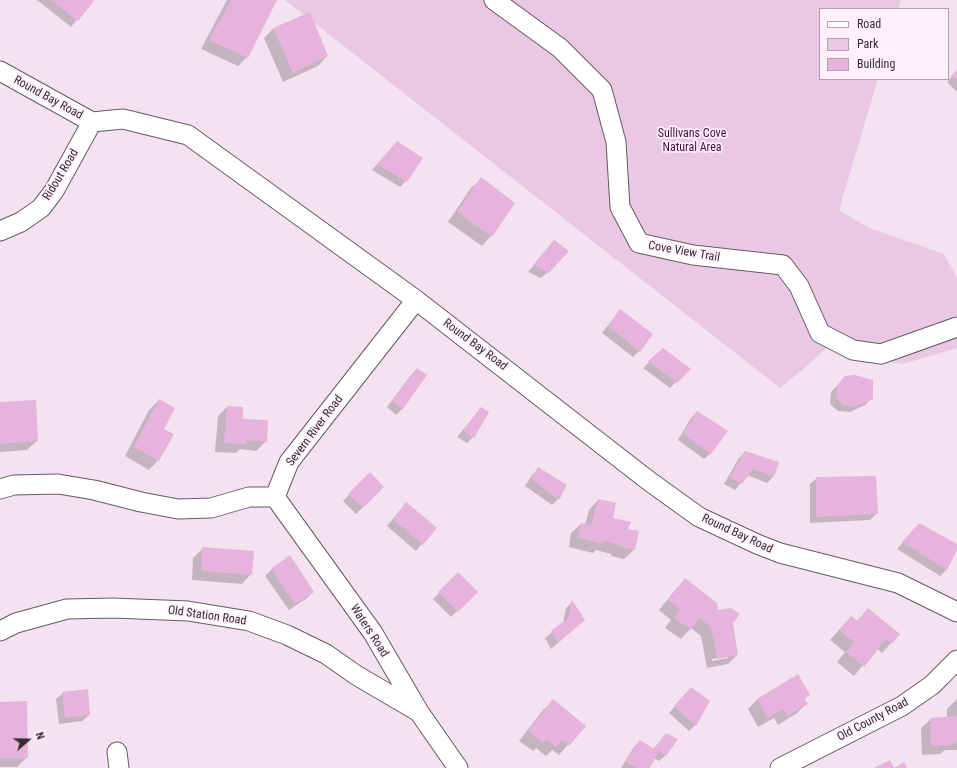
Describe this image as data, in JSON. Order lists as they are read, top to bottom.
{
  "streets": {
    "street": [
      "Round Bay Road",
      "Ridout Road",
      "Cove View Trail",
      "Severn River Road",
      "Old Station Road",
      "Waters Road",
      "Old County Road"
    ]
  },
  "crossings": [
    ["Round Bay Road", "Ridout Road"],
    ["Round Bay Road", "Severn River Road"],
    ["Severn River Road", "Waters Road"],
    ["Old Station Road", "Waters Road"]
  ],
  "parks": ["Sullivans Cove Natural Area"],
  "legend": ["Road", "Park", "Building"],
  "north": "right"
}
